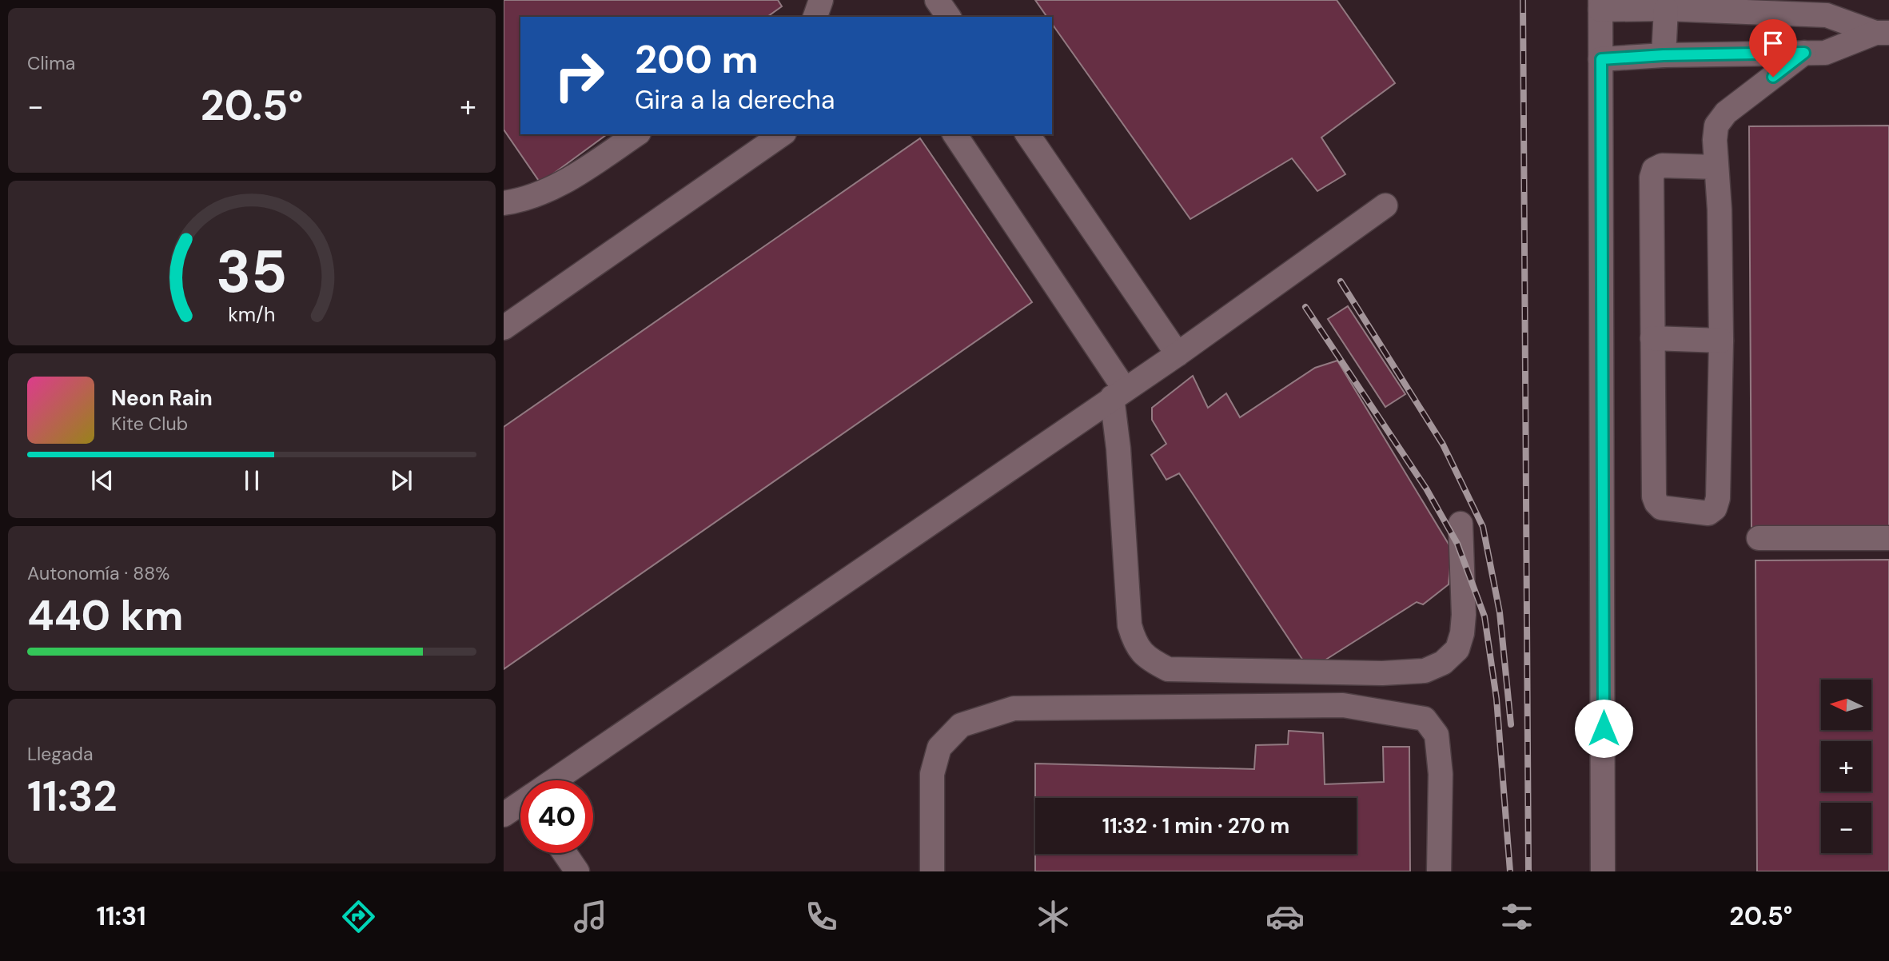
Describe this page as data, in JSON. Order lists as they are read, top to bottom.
{
  "north": "left",
  "page": {
    "tile": [
      "Clima",
      ["Autonomía · 88%", "440 km"],
      ["Llegada", "11:32"]
    ],
    "turn": ["200 m", "Gira a la derecha"],
    "heat": ["−", "20.5°", "+"],
    "song": ["Neon Rain", "Kite Club"],
    "map_buttons": ["+", "−"],
    "limit": "40",
    "trip": "11:32 · 1 min · 270 m",
    "tabs": ["11:31", "20.5°"],
    "gauge": ["35", "km/h"]
  }
}
